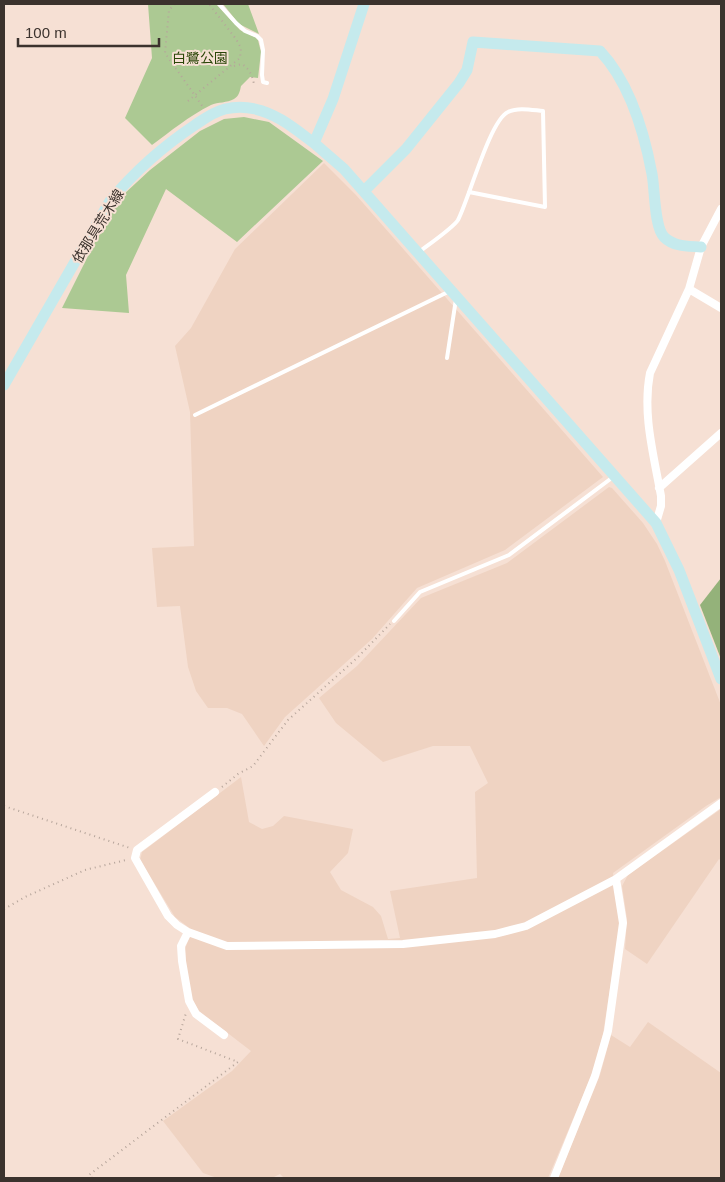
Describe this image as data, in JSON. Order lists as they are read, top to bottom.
{
  "streets": {
    "street": ["依那具荒木線"]
  },
  "parks": ["白鷺公園"],
  "scale_bar": "100 m"
}
